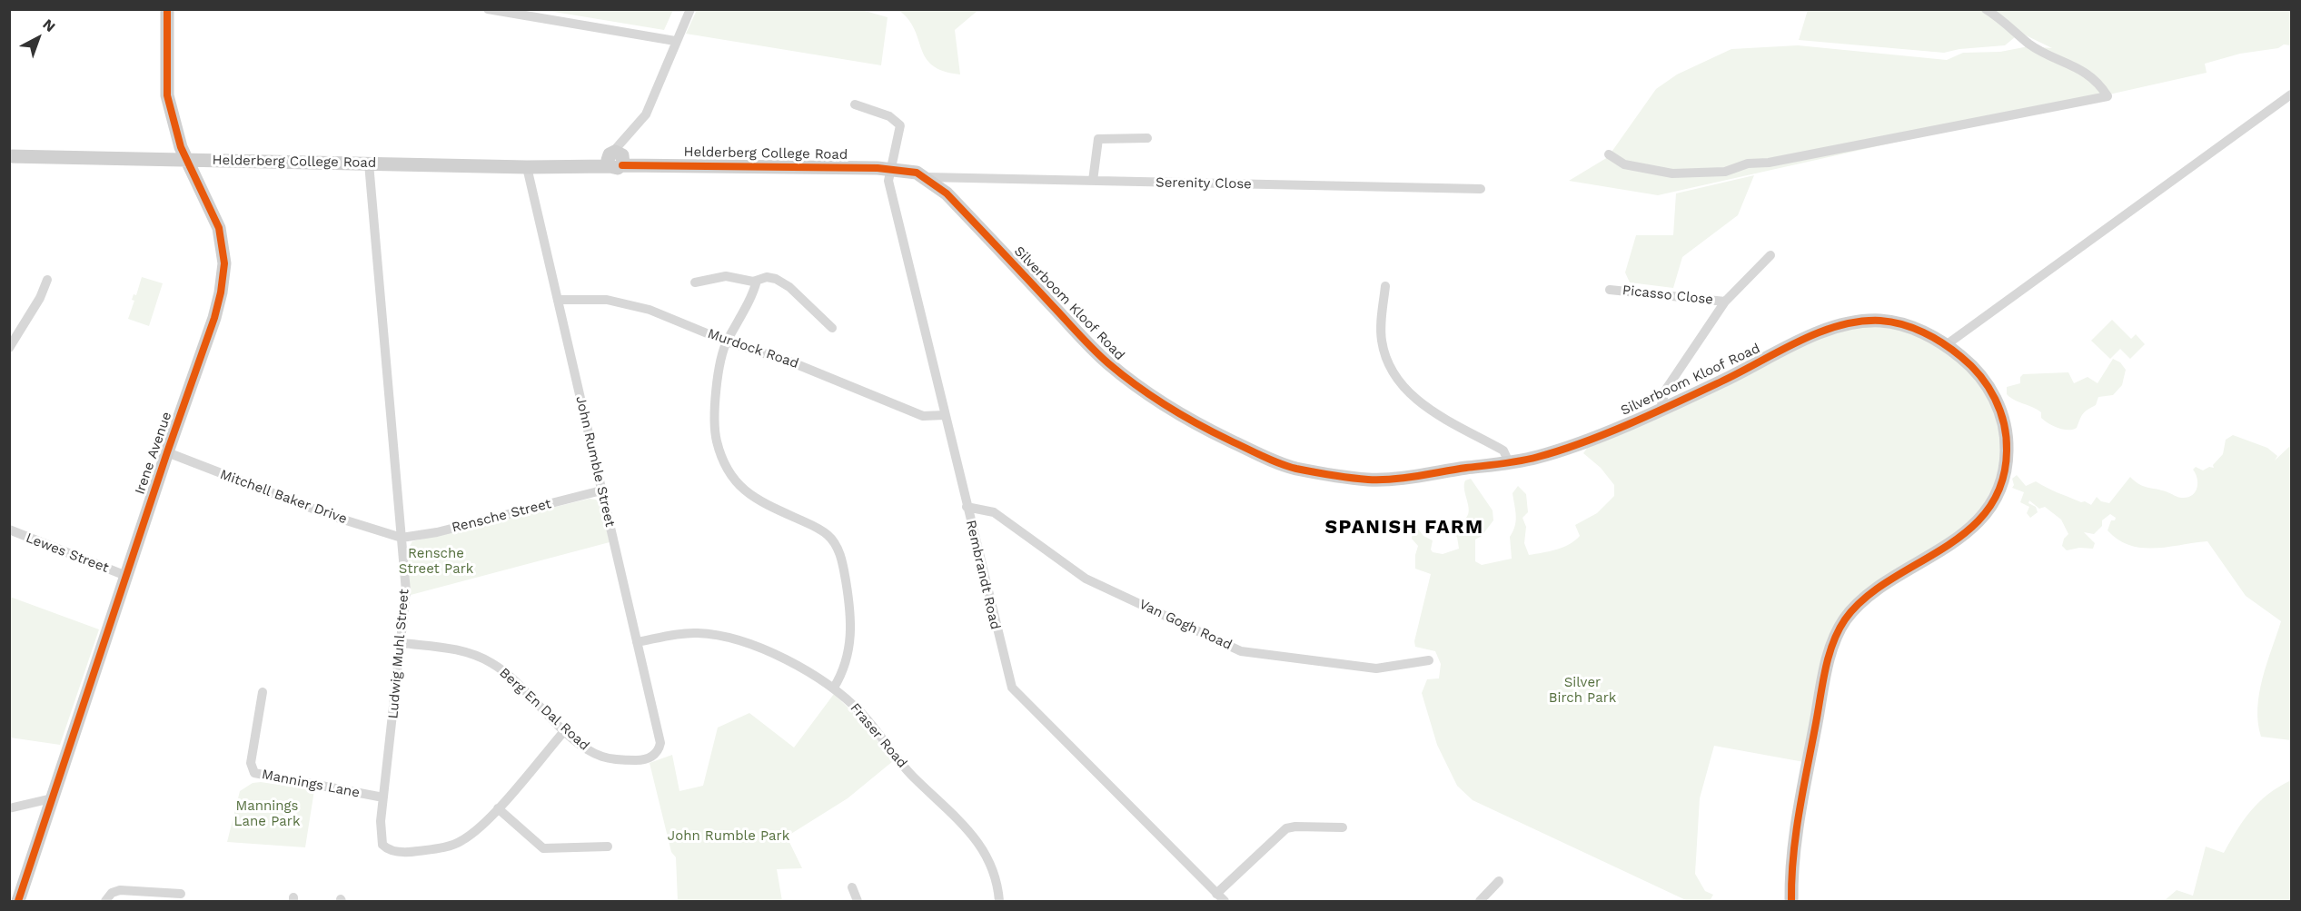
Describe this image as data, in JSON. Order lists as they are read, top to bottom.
{
  "streets": {
    "street": [
      "Helderberg College Road",
      "Serenity Close",
      "Picasso Close",
      "Silverboom Kloof Road",
      "Murdock Road",
      "Irene Avenue",
      "John Rumble Street",
      "Mitchell Baker Drive",
      "Rensche Street",
      "Lewes Street",
      "Rembrandt Road",
      "Van Gogh Road",
      "Ludwig Muhl Street",
      "Berg En Dal Road",
      "Fraser Road",
      "Mannings Lane"
    ]
  },
  "crossings": [
    ["Helderberg College Road", "Silverboom Kloof Road"],
    ["Helderberg College Road", "Irene Avenue"],
    ["Helderberg College Road", "John Rumble Street"],
    ["Helderberg College Road", "Rembrandt Road"],
    ["Helderberg College Road", "Ludwig Muhl Street"],
    ["Serenity Close", "Silverboom Kloof Road"],
    ["Picasso Close", "Silverboom Kloof Road"],
    ["Silverboom Kloof Road", "Rembrandt Road"],
    ["Murdock Road", "John Rumble Street"],
    ["Murdock Road", "Rembrandt Road"],
    ["Irene Avenue", "Mitchell Baker Drive"],
    ["Irene Avenue", "Lewes Street"],
    ["John Rumble Street", "Rensche Street"],
    ["John Rumble Street", "Berg En Dal Road"],
    ["John Rumble Street", "Fraser Road"],
    ["Mitchell Baker Drive", "Rensche Street"],
    ["Mitchell Baker Drive", "Ludwig Muhl Street"],
    ["Rensche Street", "Ludwig Muhl Street"],
    ["Rembrandt Road", "Van Gogh Road"],
    ["Ludwig Muhl Street", "Berg En Dal Road"],
    ["Ludwig Muhl Street", "Mannings Lane"]
  ],
  "districts": ["SPANISH FARM"],
  "parks": [
    "Rensche Street Park",
    "Silver Birch Park",
    "Mannings Lane Park",
    "John Rumble Park"
  ],
  "north": "top right"
}
